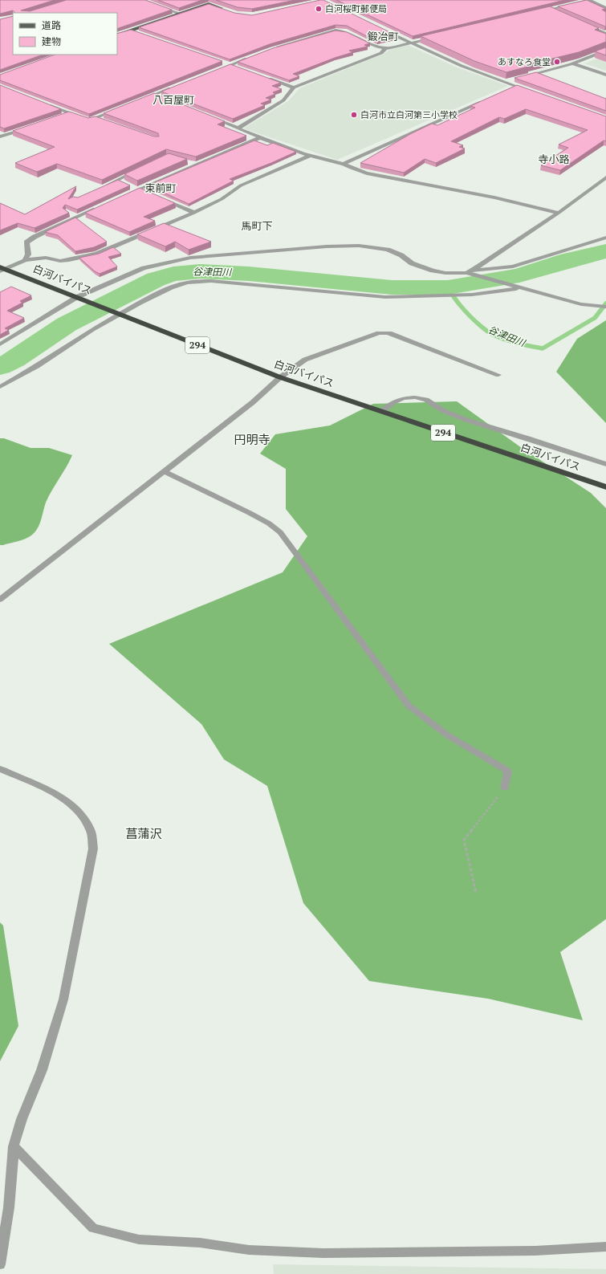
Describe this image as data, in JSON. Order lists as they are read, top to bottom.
{
  "streets": {
    "highway": ["白河バイパス", "294"]
  },
  "districts": [
    "鍛冶町",
    "八百屋町",
    "寺小路",
    "束前町",
    "馬町下",
    "円明寺",
    "菖蒲沢"
  ],
  "water": ["谷津田川"],
  "places": ["白河桜町郵便局", "あすなろ食堂", "白河市立白河第三小学校"],
  "legend": ["道路", "建物"]
}
